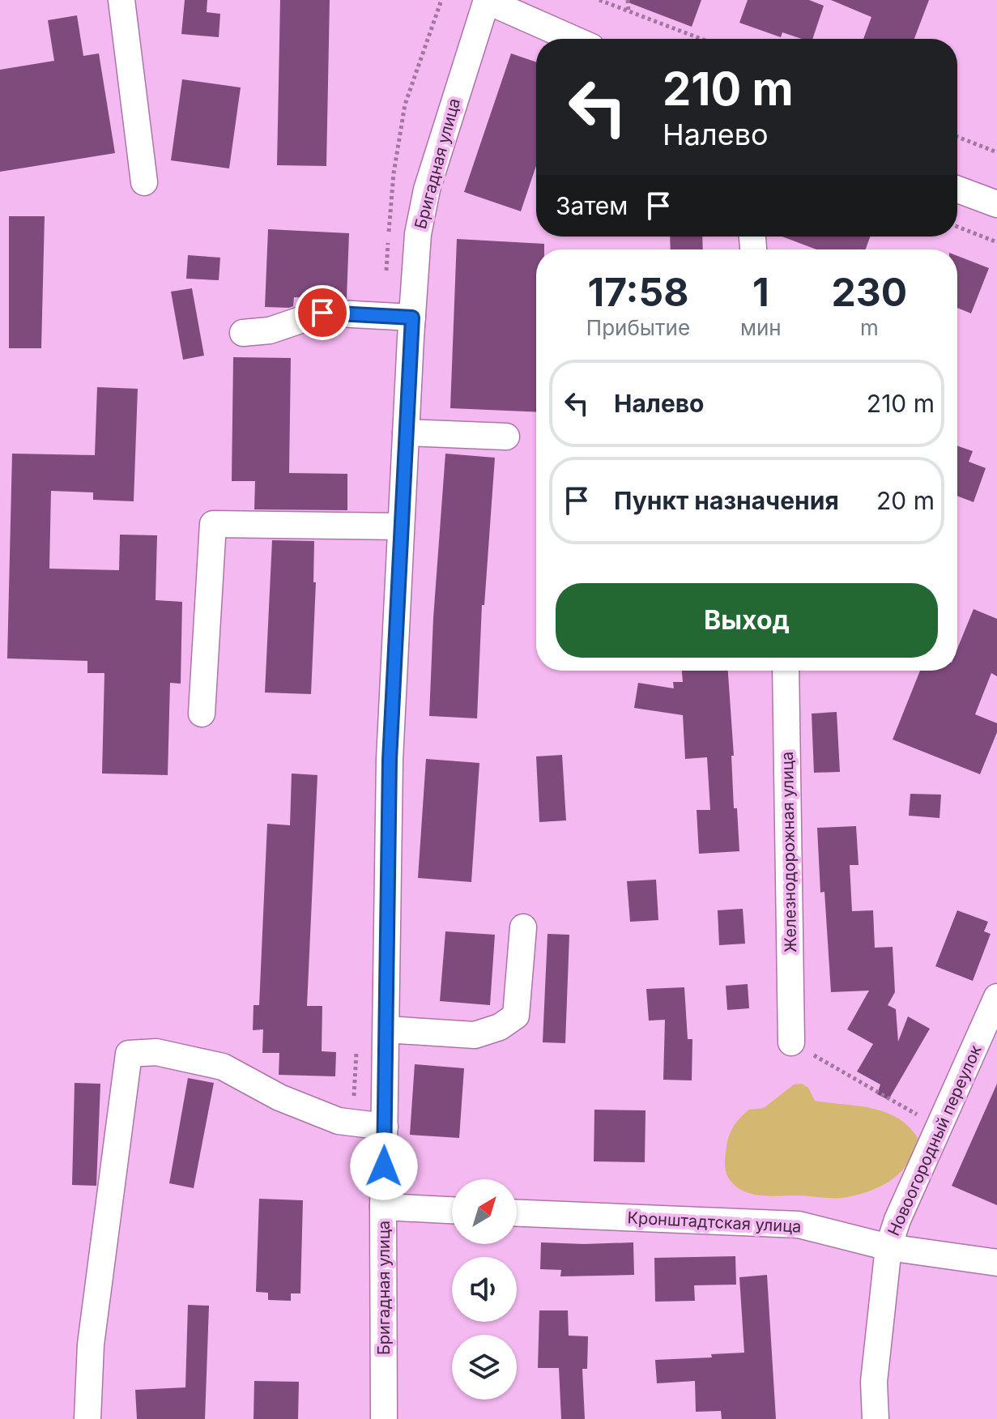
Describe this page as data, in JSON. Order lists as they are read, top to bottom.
{
  "streets": {
    "street": [
      "Бригадная улица",
      "Железнодорожная улица",
      "Новоогородный переулок",
      "Кронштадтская улица"
    ]
  },
  "crossings": [
    ["Новоогородный переулок", "Кронштадтская улица"]
  ],
  "north": "top right",
  "page": {
    "turn": ["210 m", "Налево"],
    "then": "Затем",
    "eta": [
      "17:58",
      "Прибытие",
      "1",
      "мин",
      "230",
      "m"
    ],
    "list": [
      {
        "name": "Налево",
        "value": "210 m"
      },
      {
        "name": "Пункт назначения",
        "value": "20 m"
      }
    ],
    "buttons": "Выход"
  }
}
